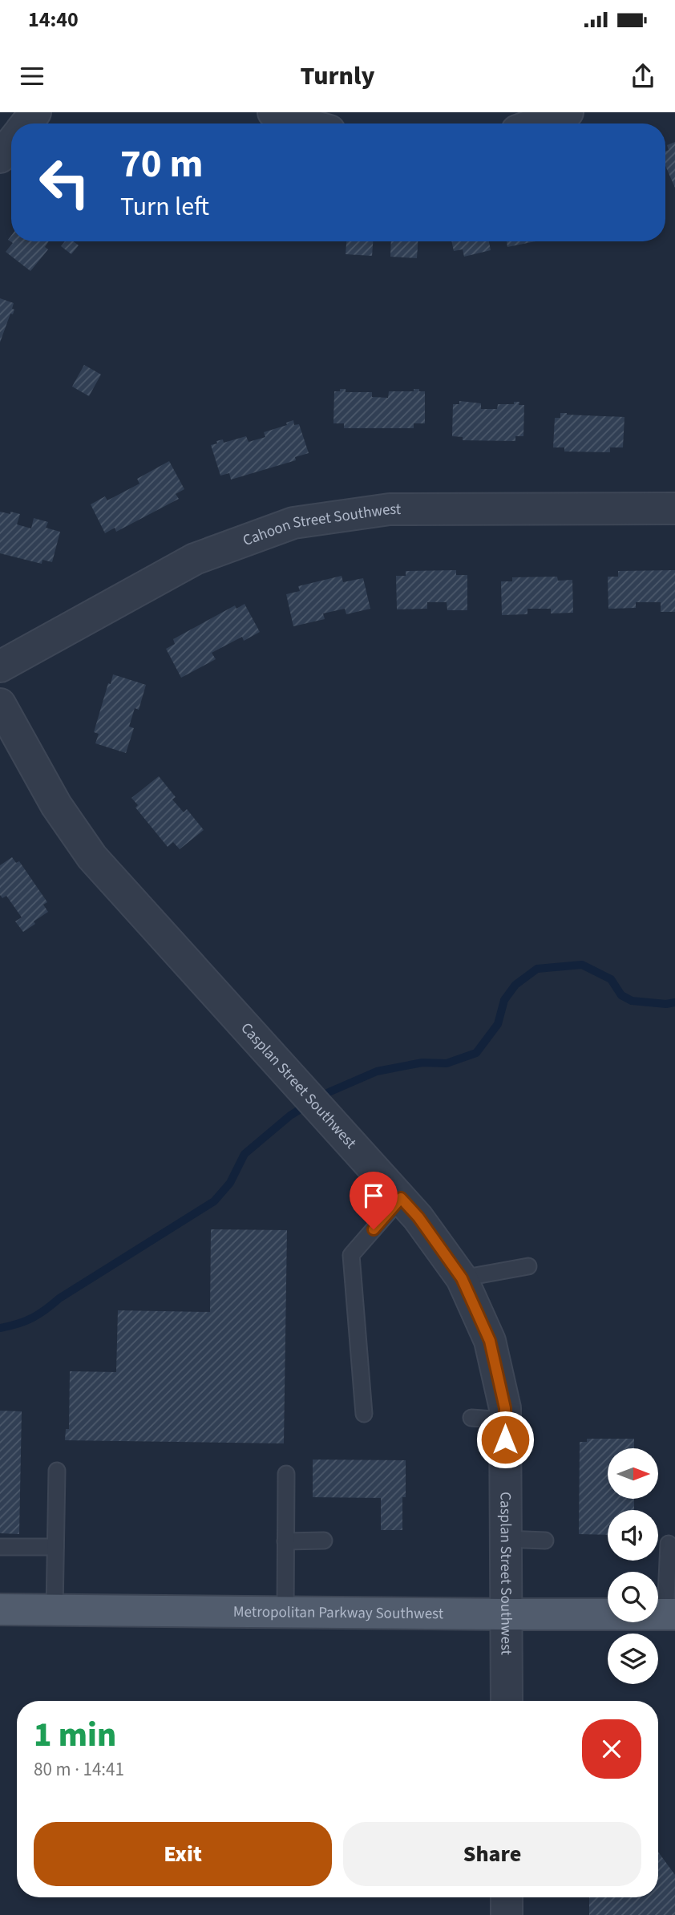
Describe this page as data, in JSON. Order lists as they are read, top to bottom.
{
  "streets": {
    "main road": ["Metropolitan Parkway Southwest"],
    "street": ["Cahoon Street Southwest", "Casplan Street Southwest"]
  },
  "crossings": [
    ["Casplan Street Southwest", "Metropolitan Parkway Southwest"]
  ],
  "north": "right",
  "page": {
    "status": "14:40",
    "header": "Turnly",
    "turn": ["70 m", "Turn left"],
    "heading": ["1 min", "80 m · 14:41"],
    "buttons": ["Exit", "Share"]
  }
}
